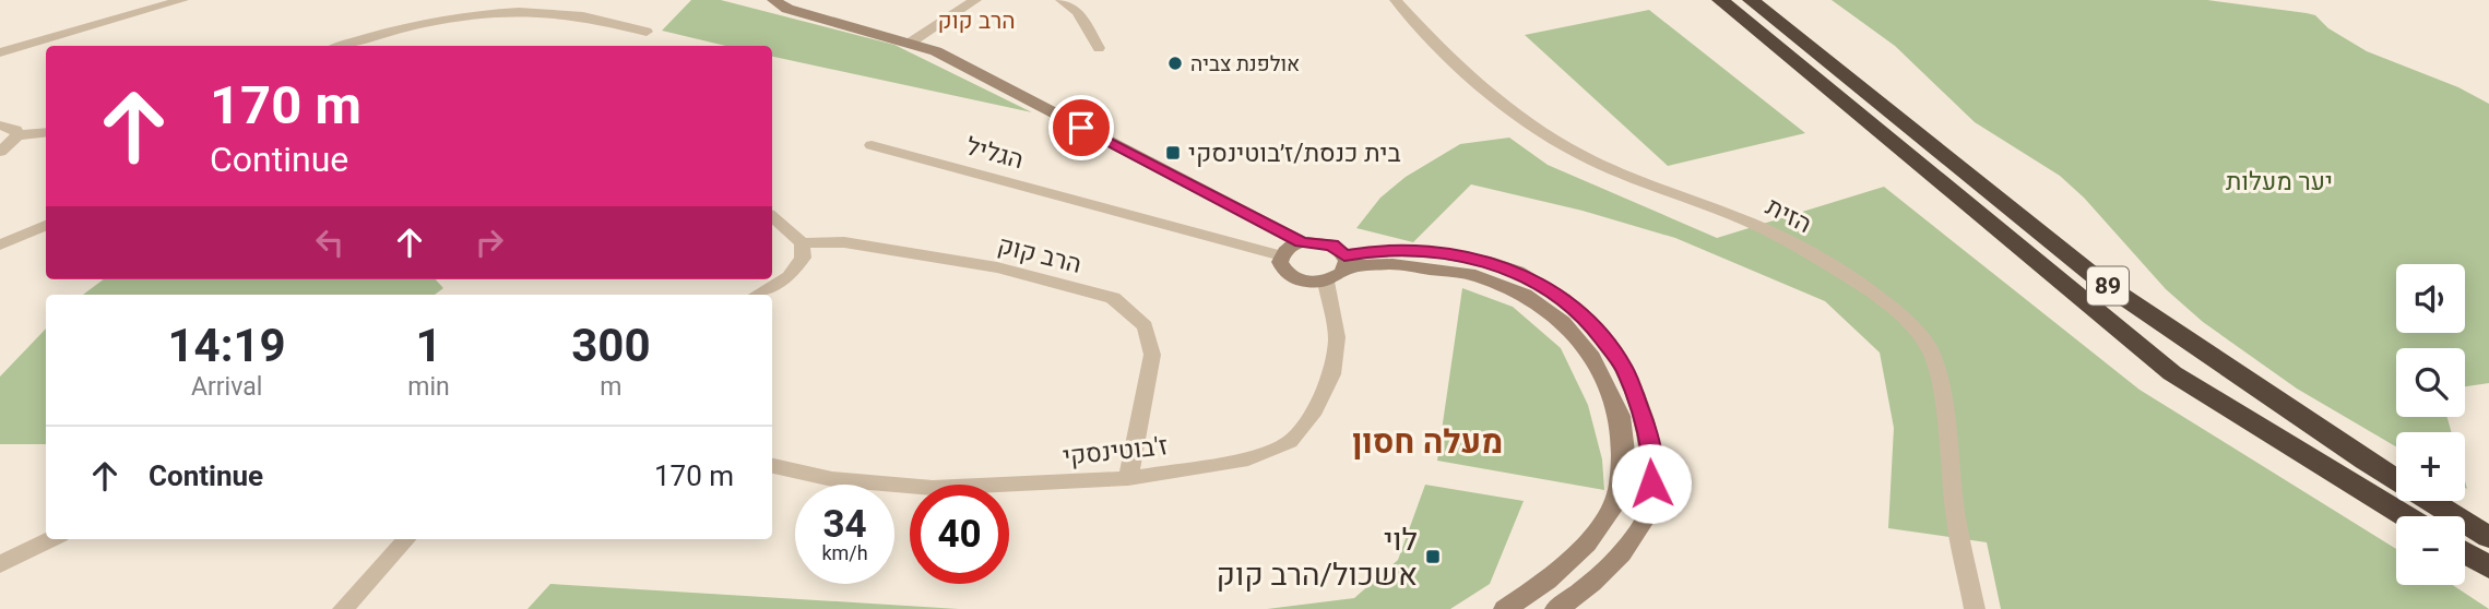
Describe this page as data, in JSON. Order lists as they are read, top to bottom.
{
  "streets": {
    "highway": ["89"],
    "street": [
      "הגליל",
      "הזית",
      "הרב קוק",
      "ז'בוטינסקי"
    ]
  },
  "crossings": [
    ["הגליל", "ז'בוטינסקי"],
    ["הרב קוק", "ז'בוטינסקי"]
  ],
  "districts": ["הרב קוק", "מעלה חסון"],
  "parks": ["יער מעלות"],
  "places": {
    "other": ["אולפנת צביה"],
    "transit": ["בית כנסת/ז׳בוטינסקי", "לוי אשכול/הרב קוק"]
  },
  "page": {
    "turn": ["170 m", "Continue"],
    "map_buttons": ["+", "−"],
    "eta": [
      "14:19",
      "Arrival",
      "1",
      "min",
      "300",
      "m"
    ],
    "list": [
      {
        "name": "Continue",
        "value": "170 m"
      }
    ],
    "speed": "34 km/h",
    "limit": "40"
  }
}
